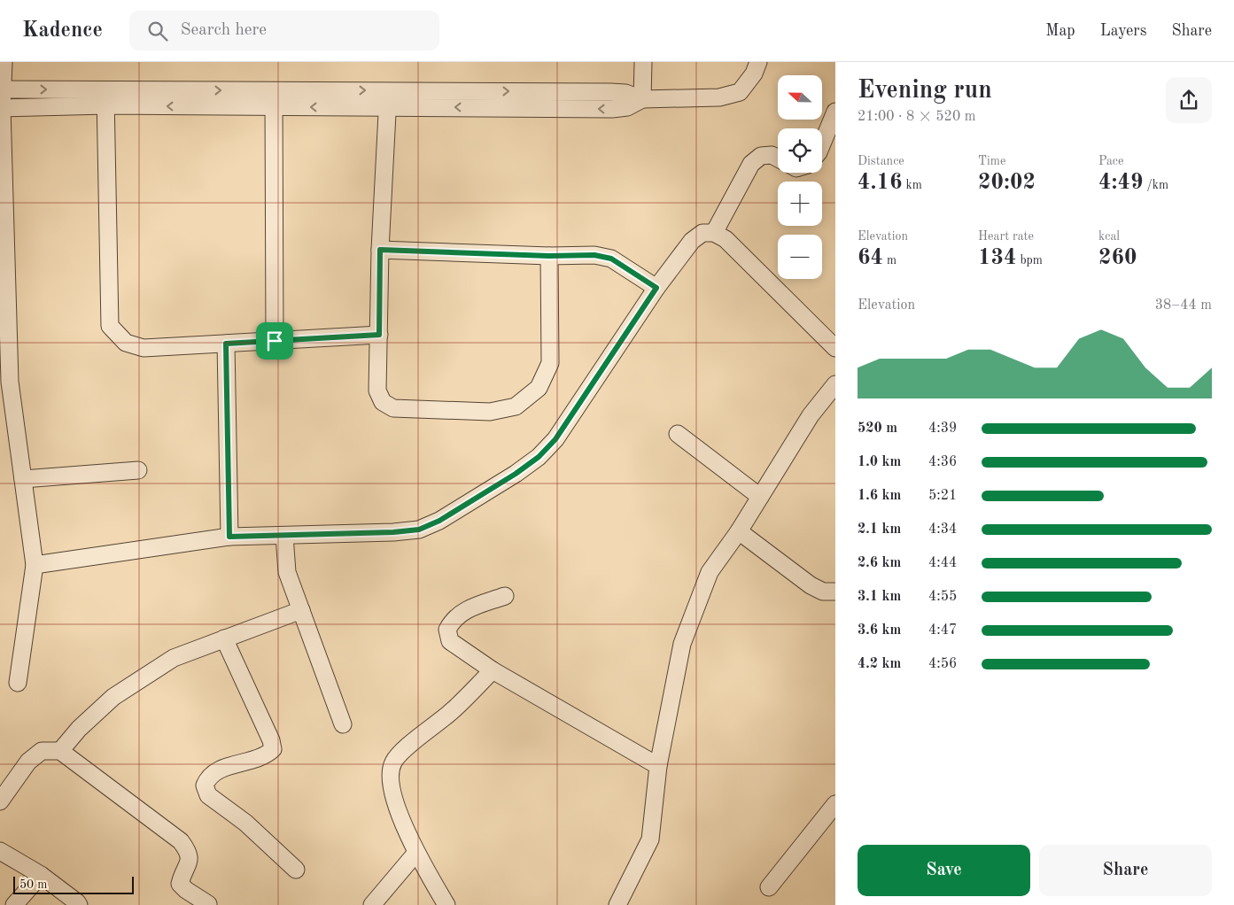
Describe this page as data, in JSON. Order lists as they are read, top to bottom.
{
  "scale_bar": "50 m",
  "north": "left",
  "page": {
    "header": "Kadence",
    "search": "Search here",
    "nav": ["Map", "Layers", "Share"],
    "heading": ["Evening run", "21:00 · 8 × 520 m"],
    "map_buttons": ["+", "−"],
    "stats": [
      ["Distance", "4.16 km"],
      ["Time", "20:02"],
      ["Pace", "4:49 /km"],
      ["Elevation", "64 m"],
      ["Heart rate", "134 bpm"],
      ["kcal", "260"]
    ],
    "chart": ["Elevation", "38–44 m"],
    "list": [
      {
        "name": "520 m",
        "note": "4:39"
      },
      {
        "name": "1.0 km",
        "note": "4:36"
      },
      {
        "name": "1.6 km",
        "note": "5:21"
      },
      {
        "name": "2.1 km",
        "note": "4:34"
      },
      {
        "name": "2.6 km",
        "note": "4:44"
      },
      {
        "name": "3.1 km",
        "note": "4:55"
      },
      {
        "name": "3.6 km",
        "note": "4:47"
      },
      {
        "name": "4.2 km",
        "note": "4:56"
      }
    ],
    "buttons": ["Save", "Share"],
    "scale": "50 m"
  }
}
